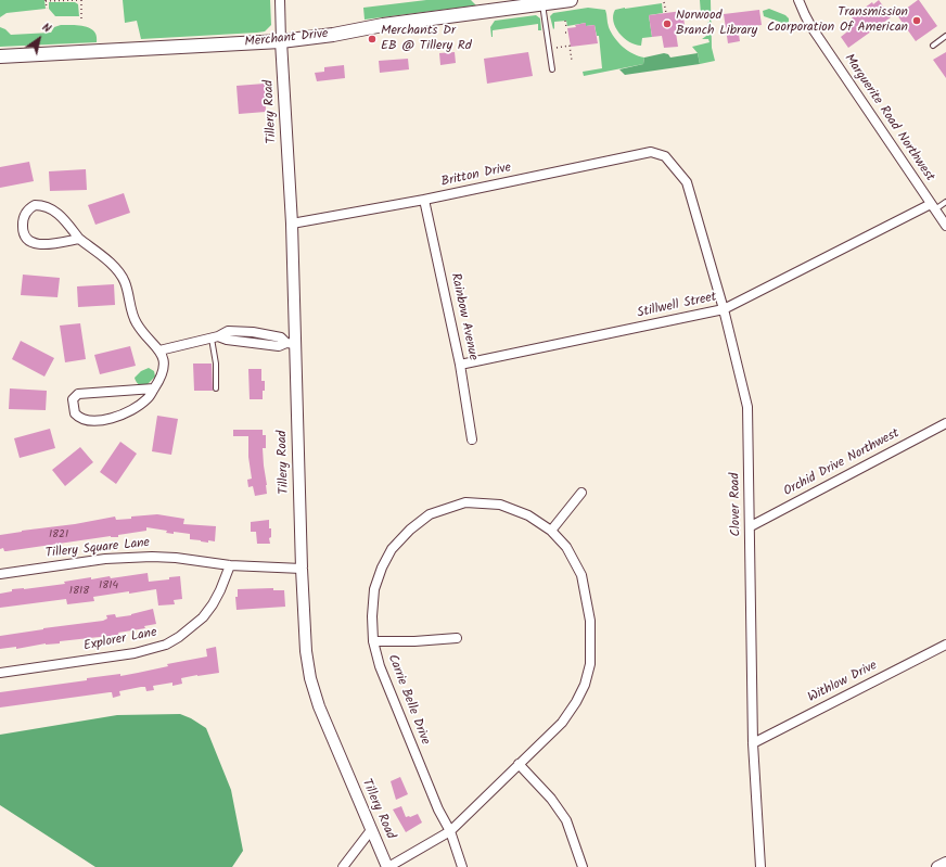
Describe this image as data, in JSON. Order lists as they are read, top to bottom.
{
  "streets": {
    "main road": ["Merchant Drive"],
    "street": [
      "Tillery Road",
      "Marguerite Road Northwest",
      "Britton Drive",
      "Stillwell Street",
      "Rainbow Avenue",
      "Orchid Drive Northwest",
      "Clover Road",
      "Tillery Square Lane",
      "Explorer Lane",
      "Withlow Drive",
      "Carrie Belle Drive"
    ]
  },
  "crossings": [
    ["Merchant Drive", "Tillery Road"],
    ["Tillery Road", "Britton Drive"],
    ["Tillery Road", "Tillery Square Lane"],
    ["Tillery Road", "Carrie Belle Drive"],
    ["Marguerite Road Northwest", "Stillwell Street"],
    ["Britton Drive", "Rainbow Avenue"],
    ["Britton Drive", "Clover Road"],
    ["Stillwell Street", "Rainbow Avenue"],
    ["Stillwell Street", "Clover Road"],
    ["Orchid Drive Northwest", "Clover Road"],
    ["Clover Road", "Withlow Drive"],
    ["Tillery Square Lane", "Explorer Lane"]
  ],
  "places": ["Transmission Coorporation Of American", "Norwood Branch Library", "Merchants Dr EB @ Tillery Rd"],
  "house_numbers": ["1821", "1814", "1818"],
  "north": "top right"
}
